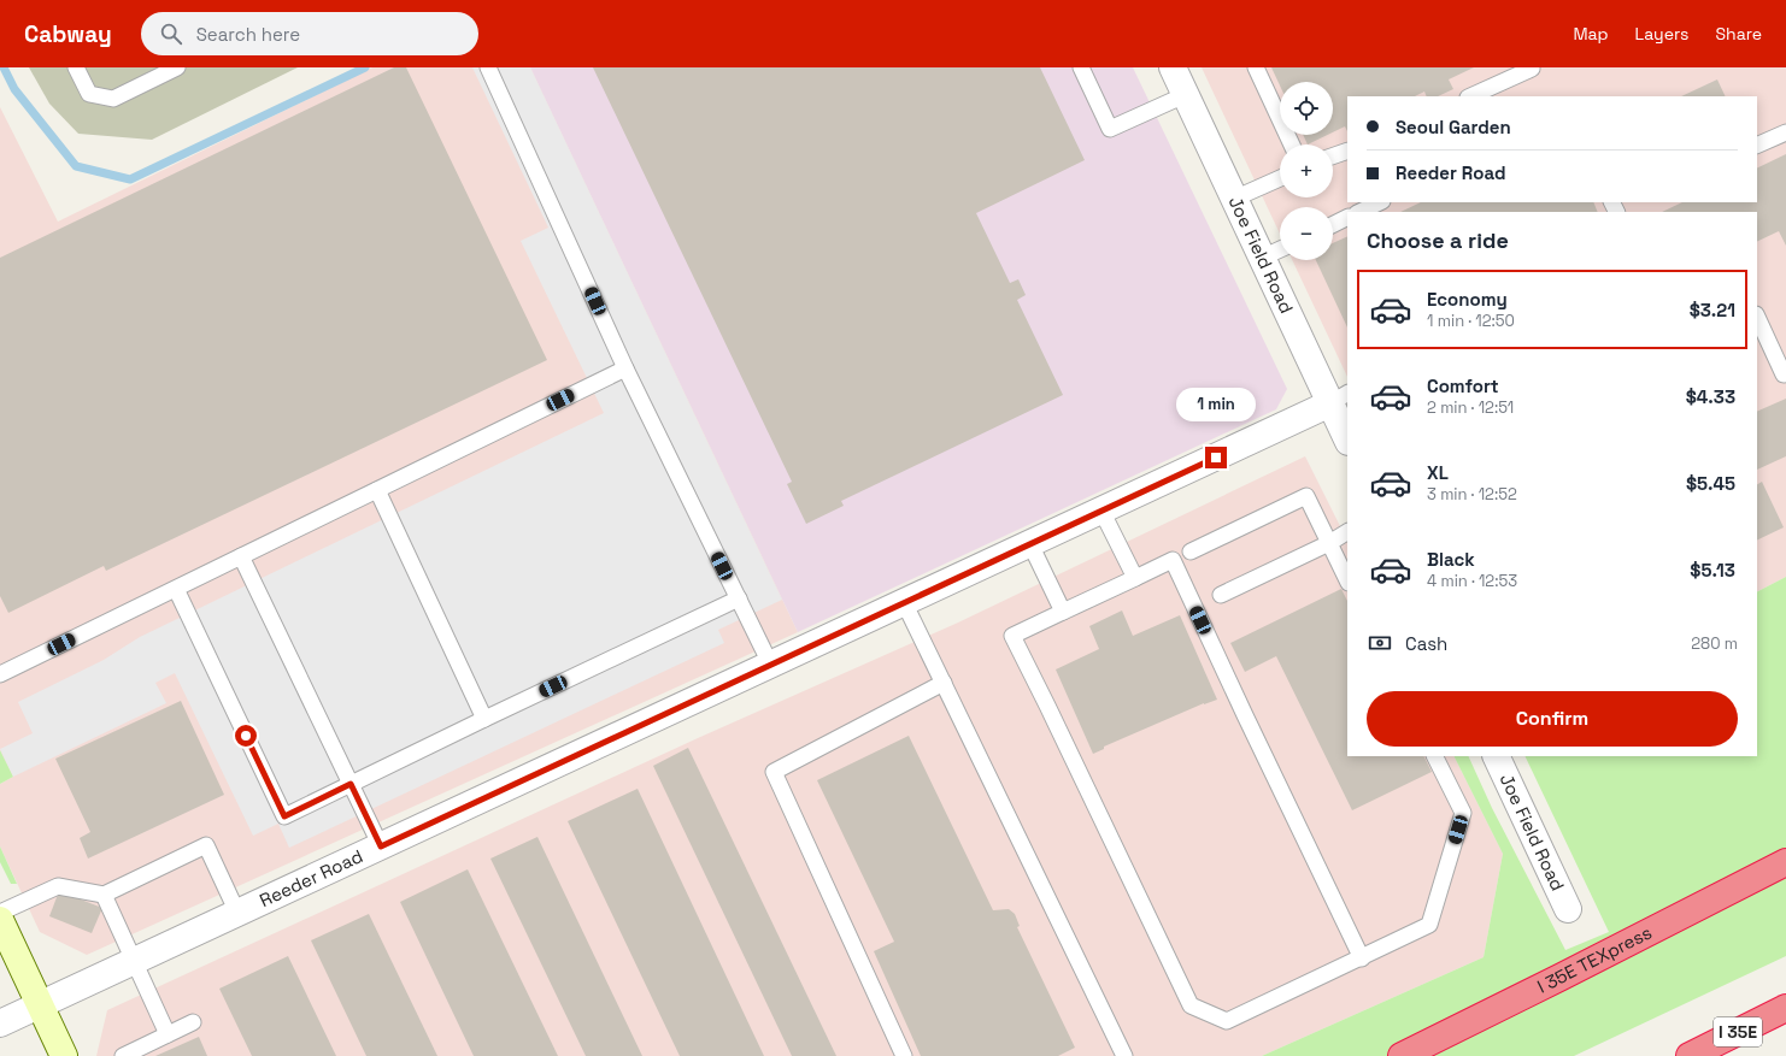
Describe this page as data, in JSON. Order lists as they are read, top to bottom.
{
  "streets": {
    "highway": ["I 35E TEXpress", "I 35E"],
    "street": ["Joe Field Road", "Reeder Road"]
  },
  "crossings": [
    ["Joe Field Road", "Reeder Road"]
  ],
  "page": {
    "header": "Cabway",
    "search": "Search here",
    "nav": ["Map", "Layers", "Share"],
    "map_buttons": ["+", "−"],
    "banner": ["Seoul Garden", "Reeder Road"],
    "heading": "Choose a ride",
    "list": [
      {
        "name": "Economy",
        "note": "1 min · 12:50",
        "value": "$3.21"
      },
      {
        "name": "Comfort",
        "note": "2 min · 12:51",
        "value": "$4.33"
      },
      {
        "name": "XL",
        "note": "3 min · 12:52",
        "value": "$5.45"
      },
      {
        "name": "Black",
        "note": "4 min · 12:53",
        "value": "$5.13"
      }
    ],
    "bubble": "1 min",
    "pay": ["Cash", "280 m"],
    "buttons": "Confirm"
  }
}
